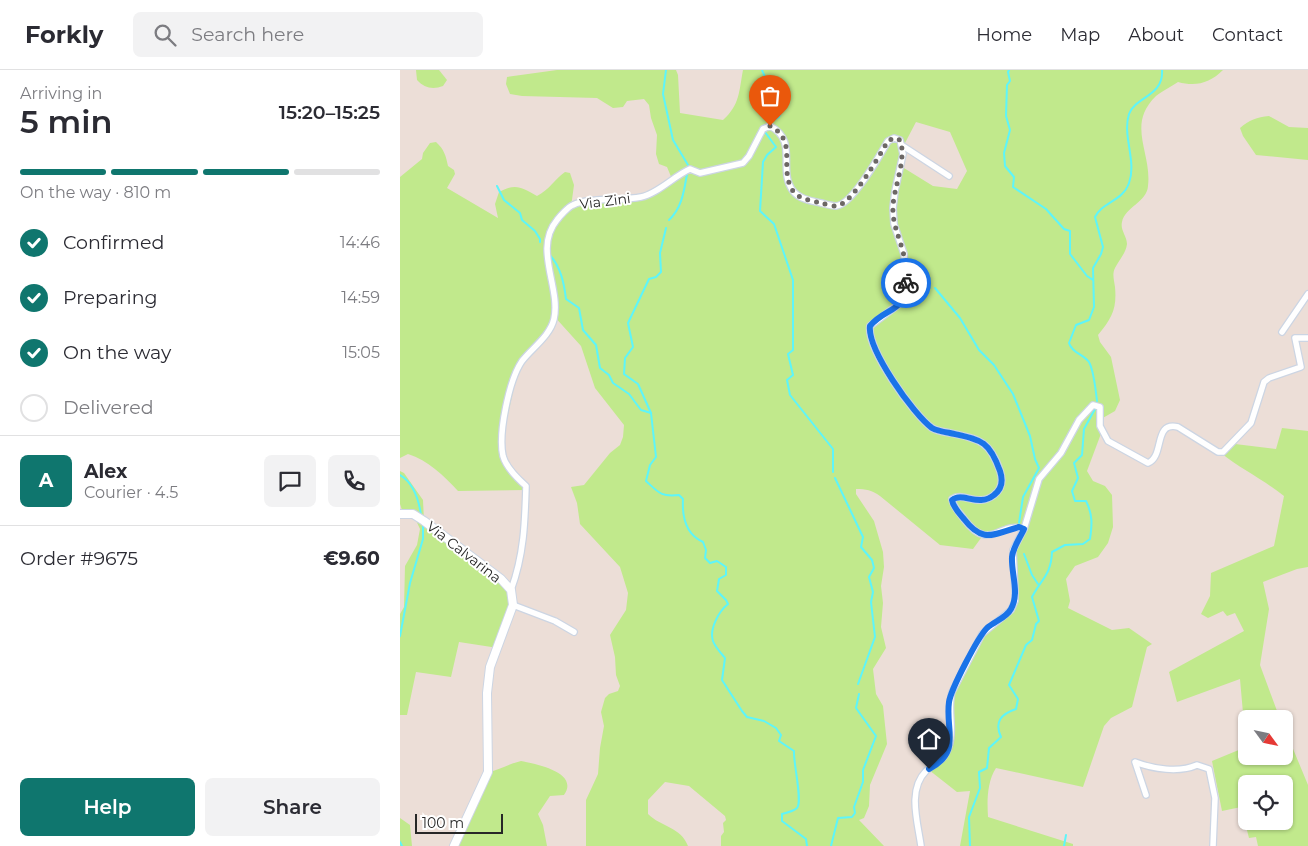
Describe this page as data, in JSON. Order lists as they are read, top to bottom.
{
  "streets": {
    "street": ["Via Zini", "Via Calvarina"]
  },
  "crossings": [
    ["Via Zini", "Via Calvarina"]
  ],
  "scale_bar": "100 m",
  "north": "bottom right",
  "page": {
    "header": "Forkly",
    "search": "Search here",
    "nav": [
      "Home",
      "Map",
      "About",
      "Contact"
    ],
    "heading": ["5 min", "Arriving in", "15:20–15:25"],
    "panel": [
      "Alex",
      "Courier · 4.5",
      "Order #9675",
      "€9.60"
    ],
    "bar": "On the way · 810 m",
    "list": [
      ["Confirmed", "14:46"],
      ["Preparing", "14:59"],
      ["On the way", "15:05"],
      "Delivered"
    ],
    "round": "A",
    "buttons": ["Help", "Share"],
    "scale": "100 m"
  }
}
